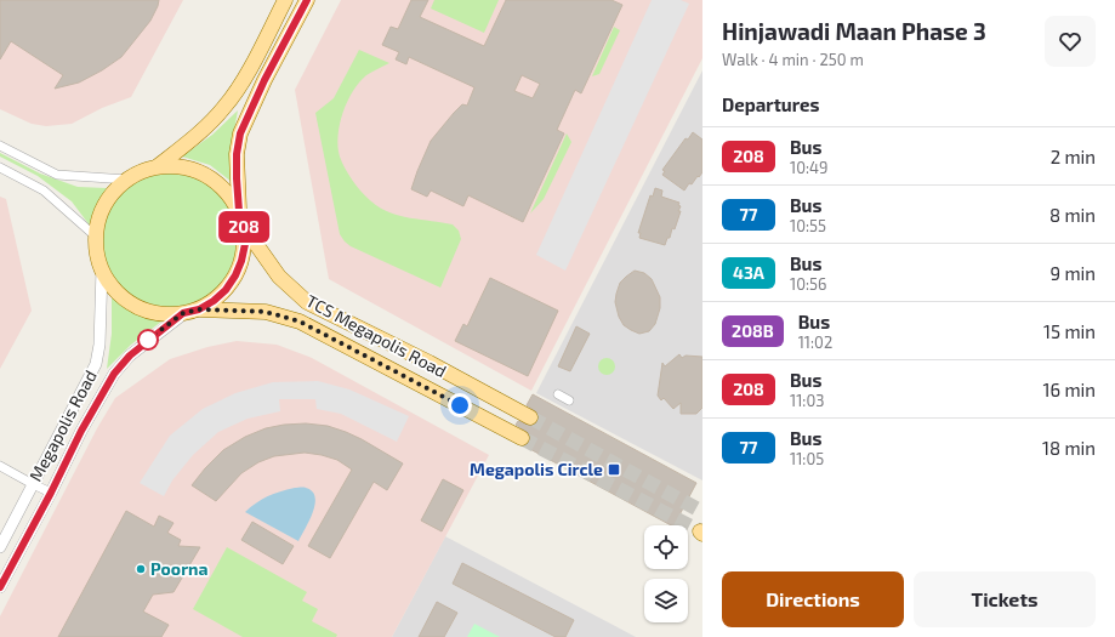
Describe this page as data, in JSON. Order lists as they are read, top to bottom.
{
  "streets": {
    "main road": ["TCS Megapolis Road"],
    "street": ["Megapolis Road"]
  },
  "crossings": [
    ["TCS Megapolis Road", "Megapolis Road"]
  ],
  "places": {
    "transit": ["Megapolis Circle"],
    "other": ["Poorna"]
  },
  "lines": ["bus line 208"],
  "page": {
    "on_map": "208",
    "heading": [
      ["Hinjawadi Maan Phase 3", "Walk · 4 min · 250 m"],
      "Departures"
    ],
    "list": [
      {
        "mark": "208",
        "name": "Bus",
        "note": "10:49",
        "value": "2 min"
      },
      {
        "mark": "77",
        "name": "Bus",
        "note": "10:55",
        "value": "8 min"
      },
      {
        "mark": "43A",
        "name": "Bus",
        "note": "10:56",
        "value": "9 min"
      },
      {
        "mark": "208B",
        "name": "Bus",
        "note": "11:02",
        "value": "15 min"
      },
      {
        "mark": "208",
        "name": "Bus",
        "note": "11:03",
        "value": "16 min"
      },
      {
        "mark": "77",
        "name": "Bus",
        "note": "11:05",
        "value": "18 min"
      }
    ],
    "buttons": ["Directions", "Tickets"]
  }
}
